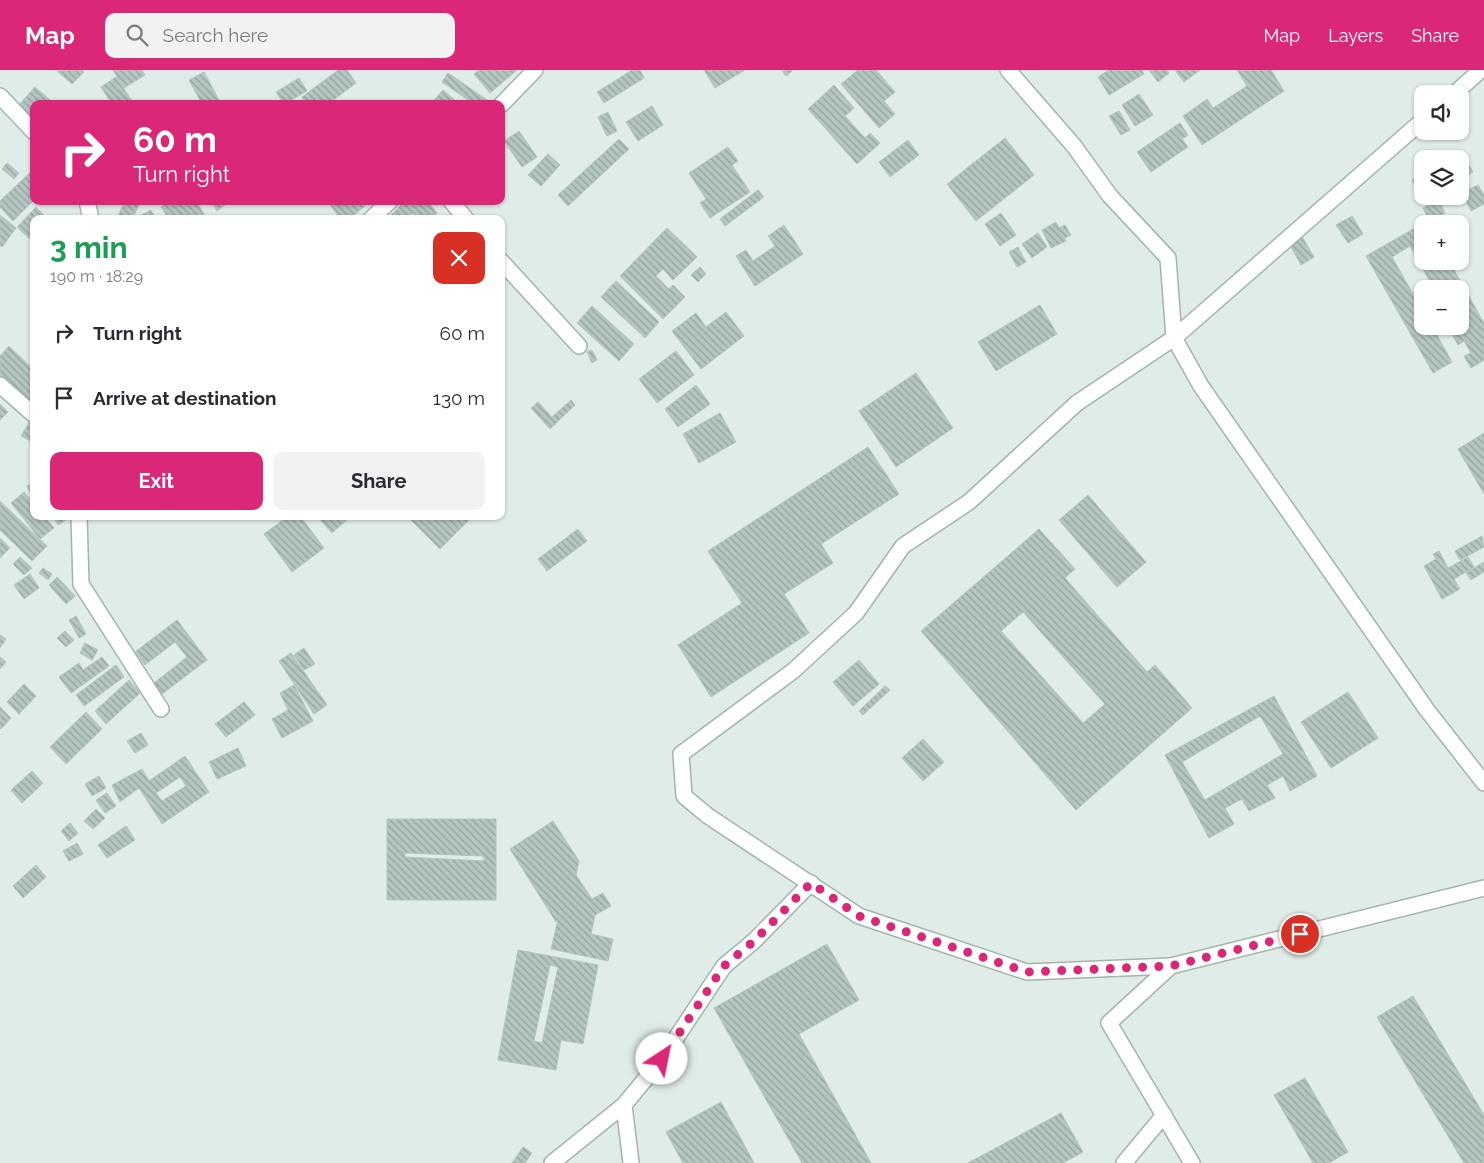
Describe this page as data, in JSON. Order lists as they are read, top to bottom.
{
  "page": {
    "header": "Map",
    "search": "Search here",
    "nav": ["Map", "Layers", "Share"],
    "map_buttons": ["+", "−"],
    "turn": ["60 m", "Turn right"],
    "heading": ["3 min", "190 m · 18:29"],
    "list": [
      {
        "name": "Turn right",
        "value": "60 m"
      },
      {
        "name": "Arrive at destination",
        "value": "130 m"
      }
    ],
    "buttons": ["Exit", "Share"]
  }
}
